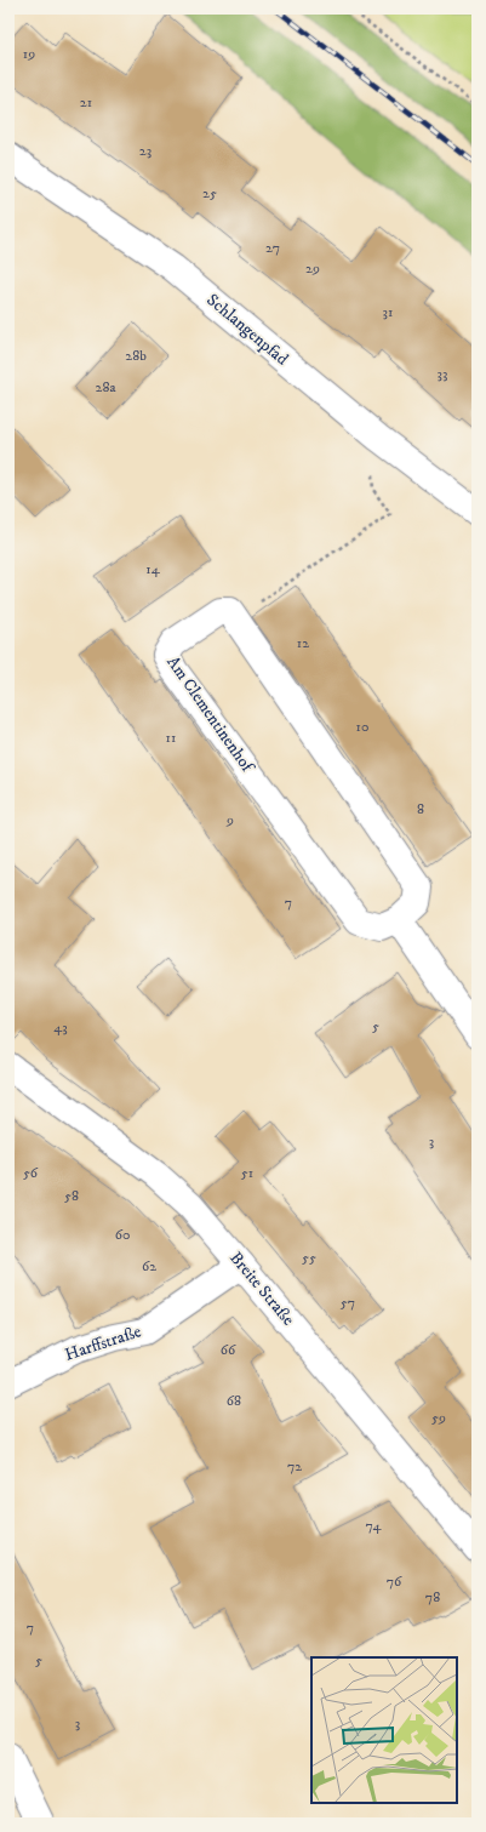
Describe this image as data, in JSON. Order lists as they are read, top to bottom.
{
  "streets": {
    "street": [
      "Schlangenpfad",
      "Am Clementinenhof",
      "Breite Straße",
      "Harffstraße"
    ]
  },
  "crossings": [
    ["Breite Straße", "Harffstraße"]
  ],
  "house_numbers": [
    "19",
    "21",
    "23",
    "25",
    "27",
    "29",
    "31",
    "28b",
    "33",
    "28a",
    "14",
    "12",
    "10",
    "11",
    "8",
    "9",
    "7",
    "5",
    "43",
    "3",
    "56",
    "51",
    "58",
    "60",
    "55",
    "62",
    "57",
    "66",
    "68",
    "59",
    "72",
    "74",
    "76",
    "78",
    "7",
    "5",
    "3"
  ]
}
